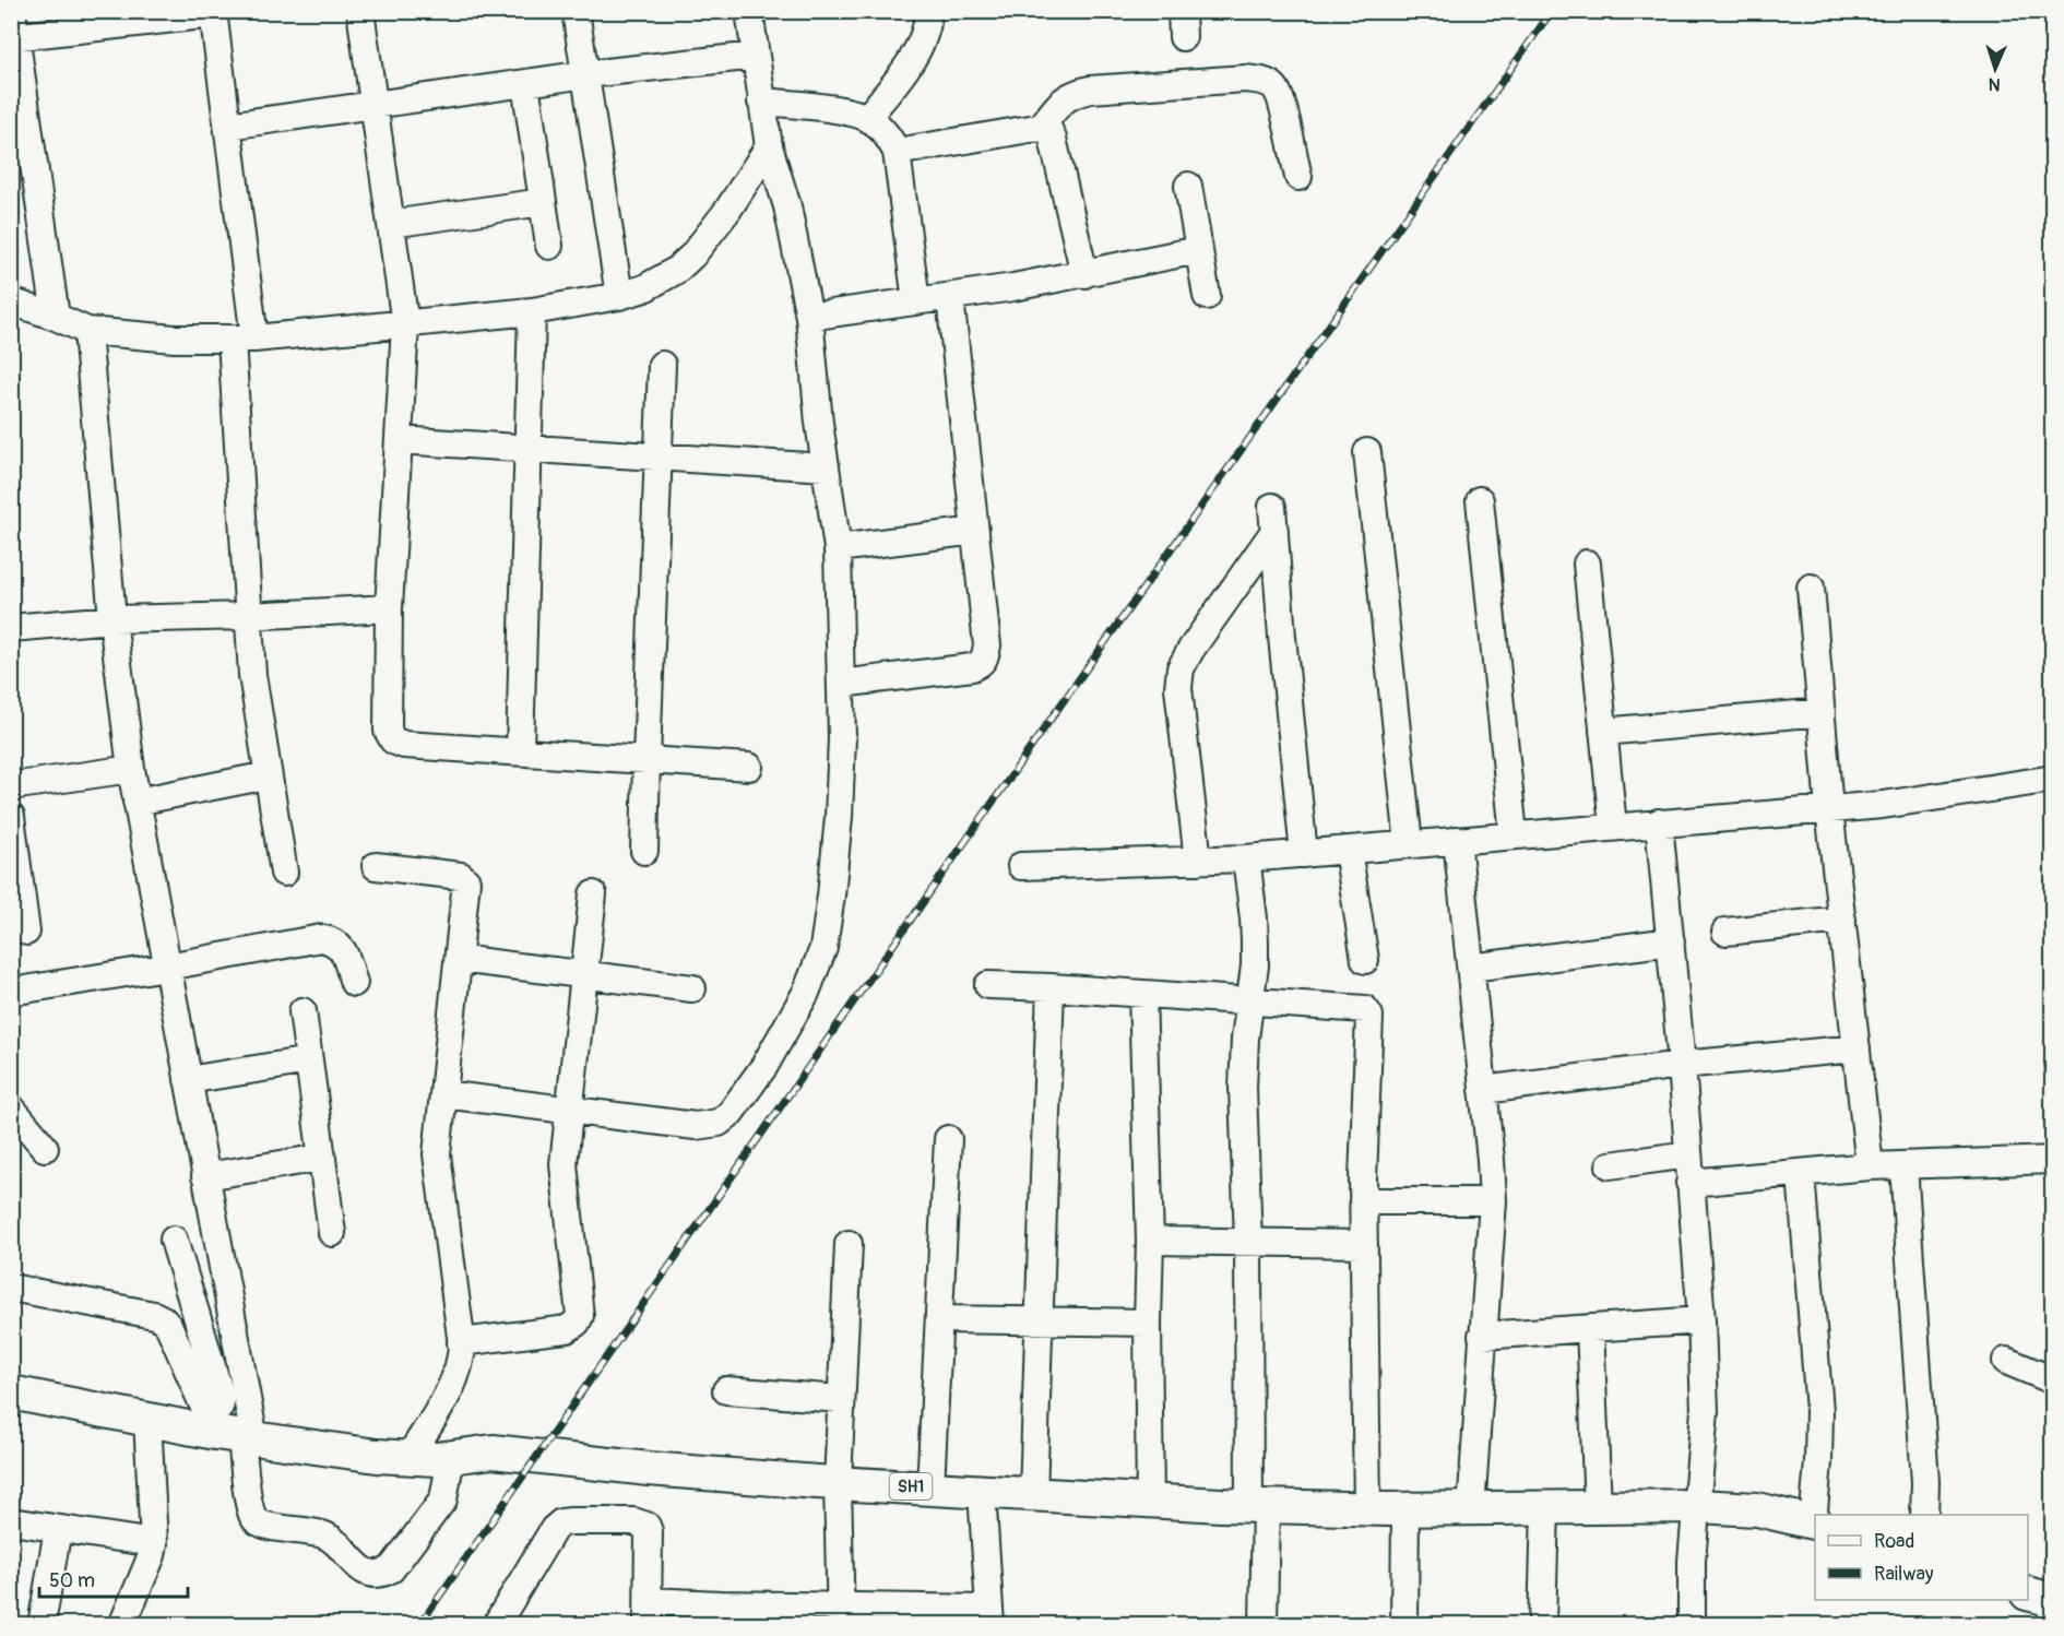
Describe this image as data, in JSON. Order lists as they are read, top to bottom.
{
  "streets": {
    "main road": ["SH1"]
  },
  "legend": ["Road", "Railway"],
  "scale_bar": "50 m",
  "north": "bottom"
}
